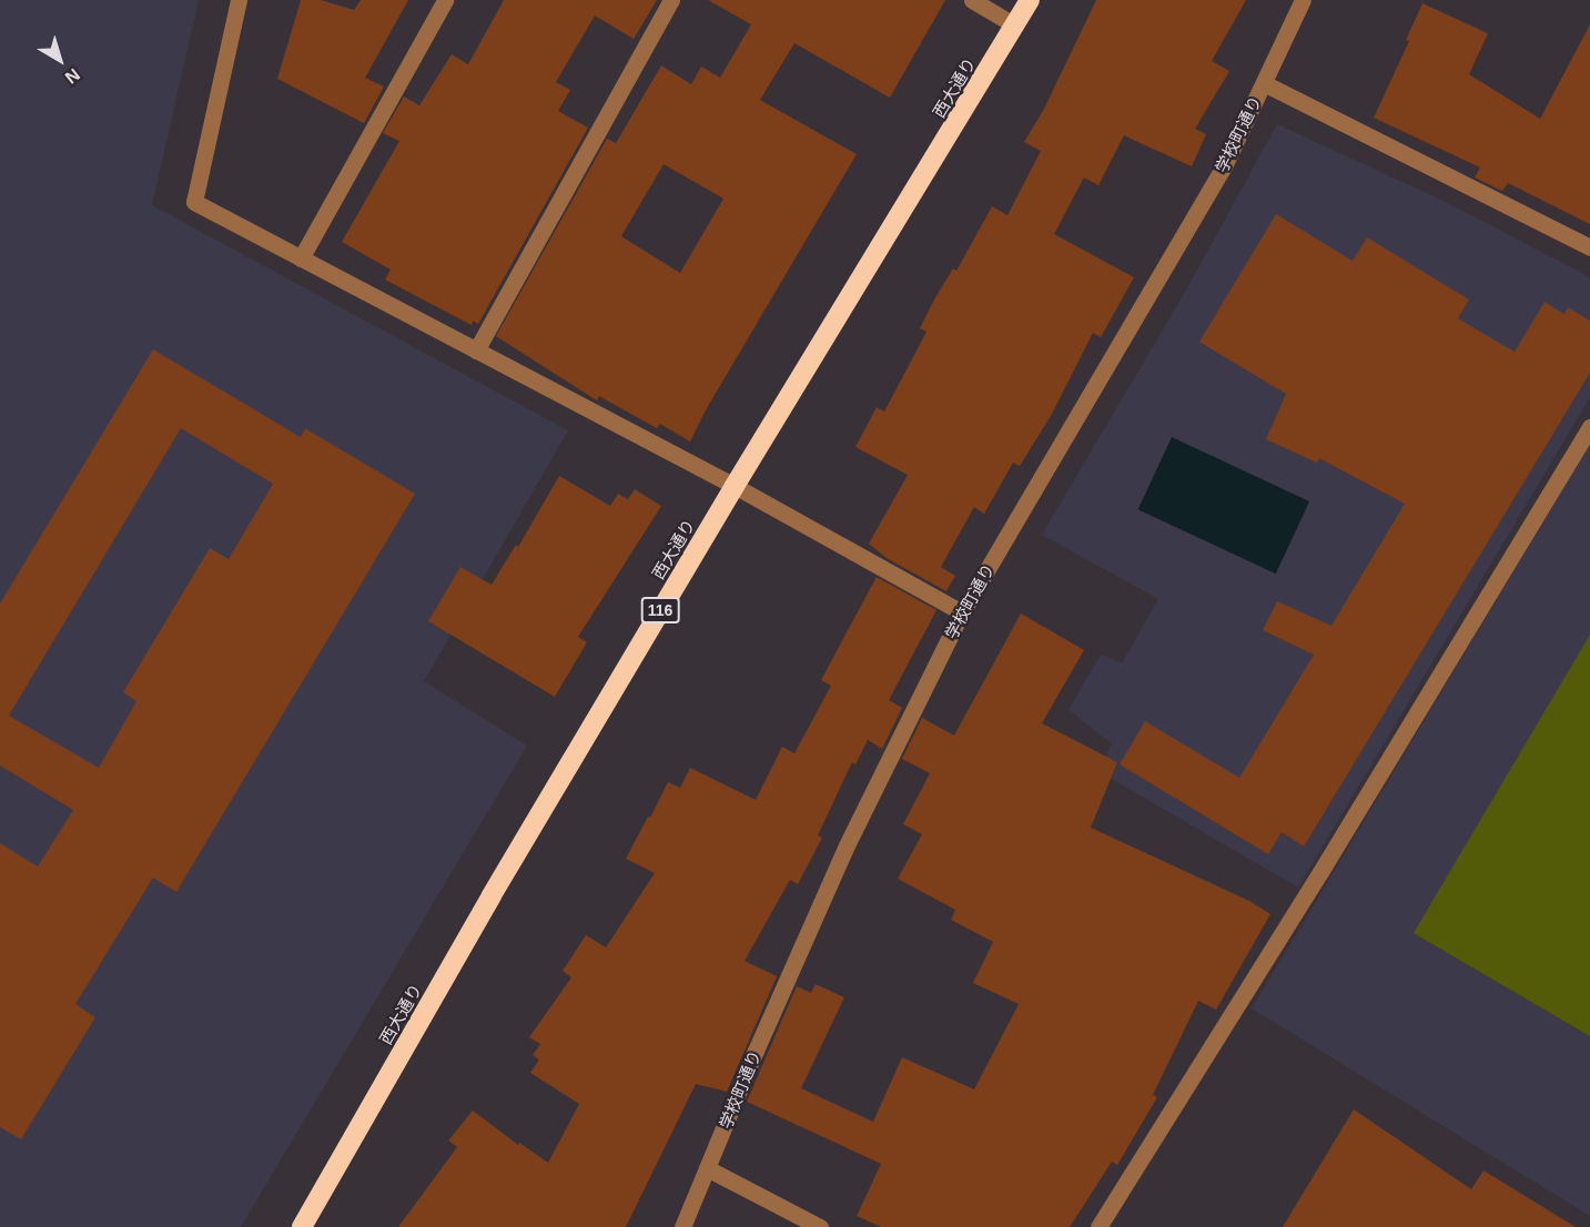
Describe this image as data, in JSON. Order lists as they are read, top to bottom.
{
  "streets": {
    "highway": ["西大通り", "116"],
    "street": ["学校町通り"]
  },
  "north": "bottom right"
}
